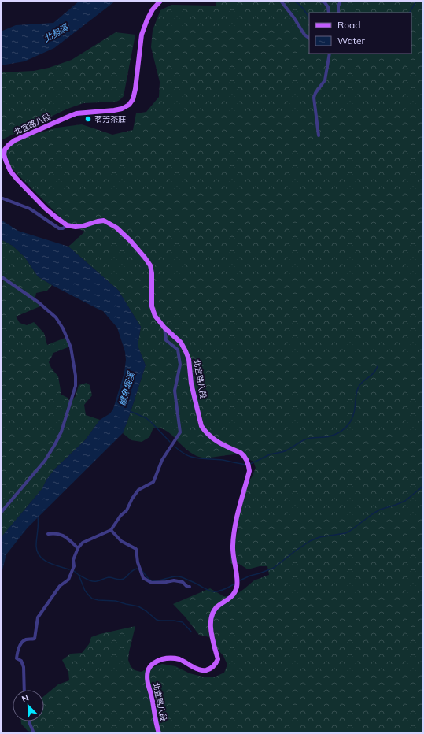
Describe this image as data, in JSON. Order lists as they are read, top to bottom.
{
  "streets": {
    "main road": ["北宜路八段"]
  },
  "water": ["北勢溪", "𩻸魚堀溪"],
  "places": ["茗芳茶莊"],
  "legend": ["Road", "Water"],
  "north": "top left"
}
